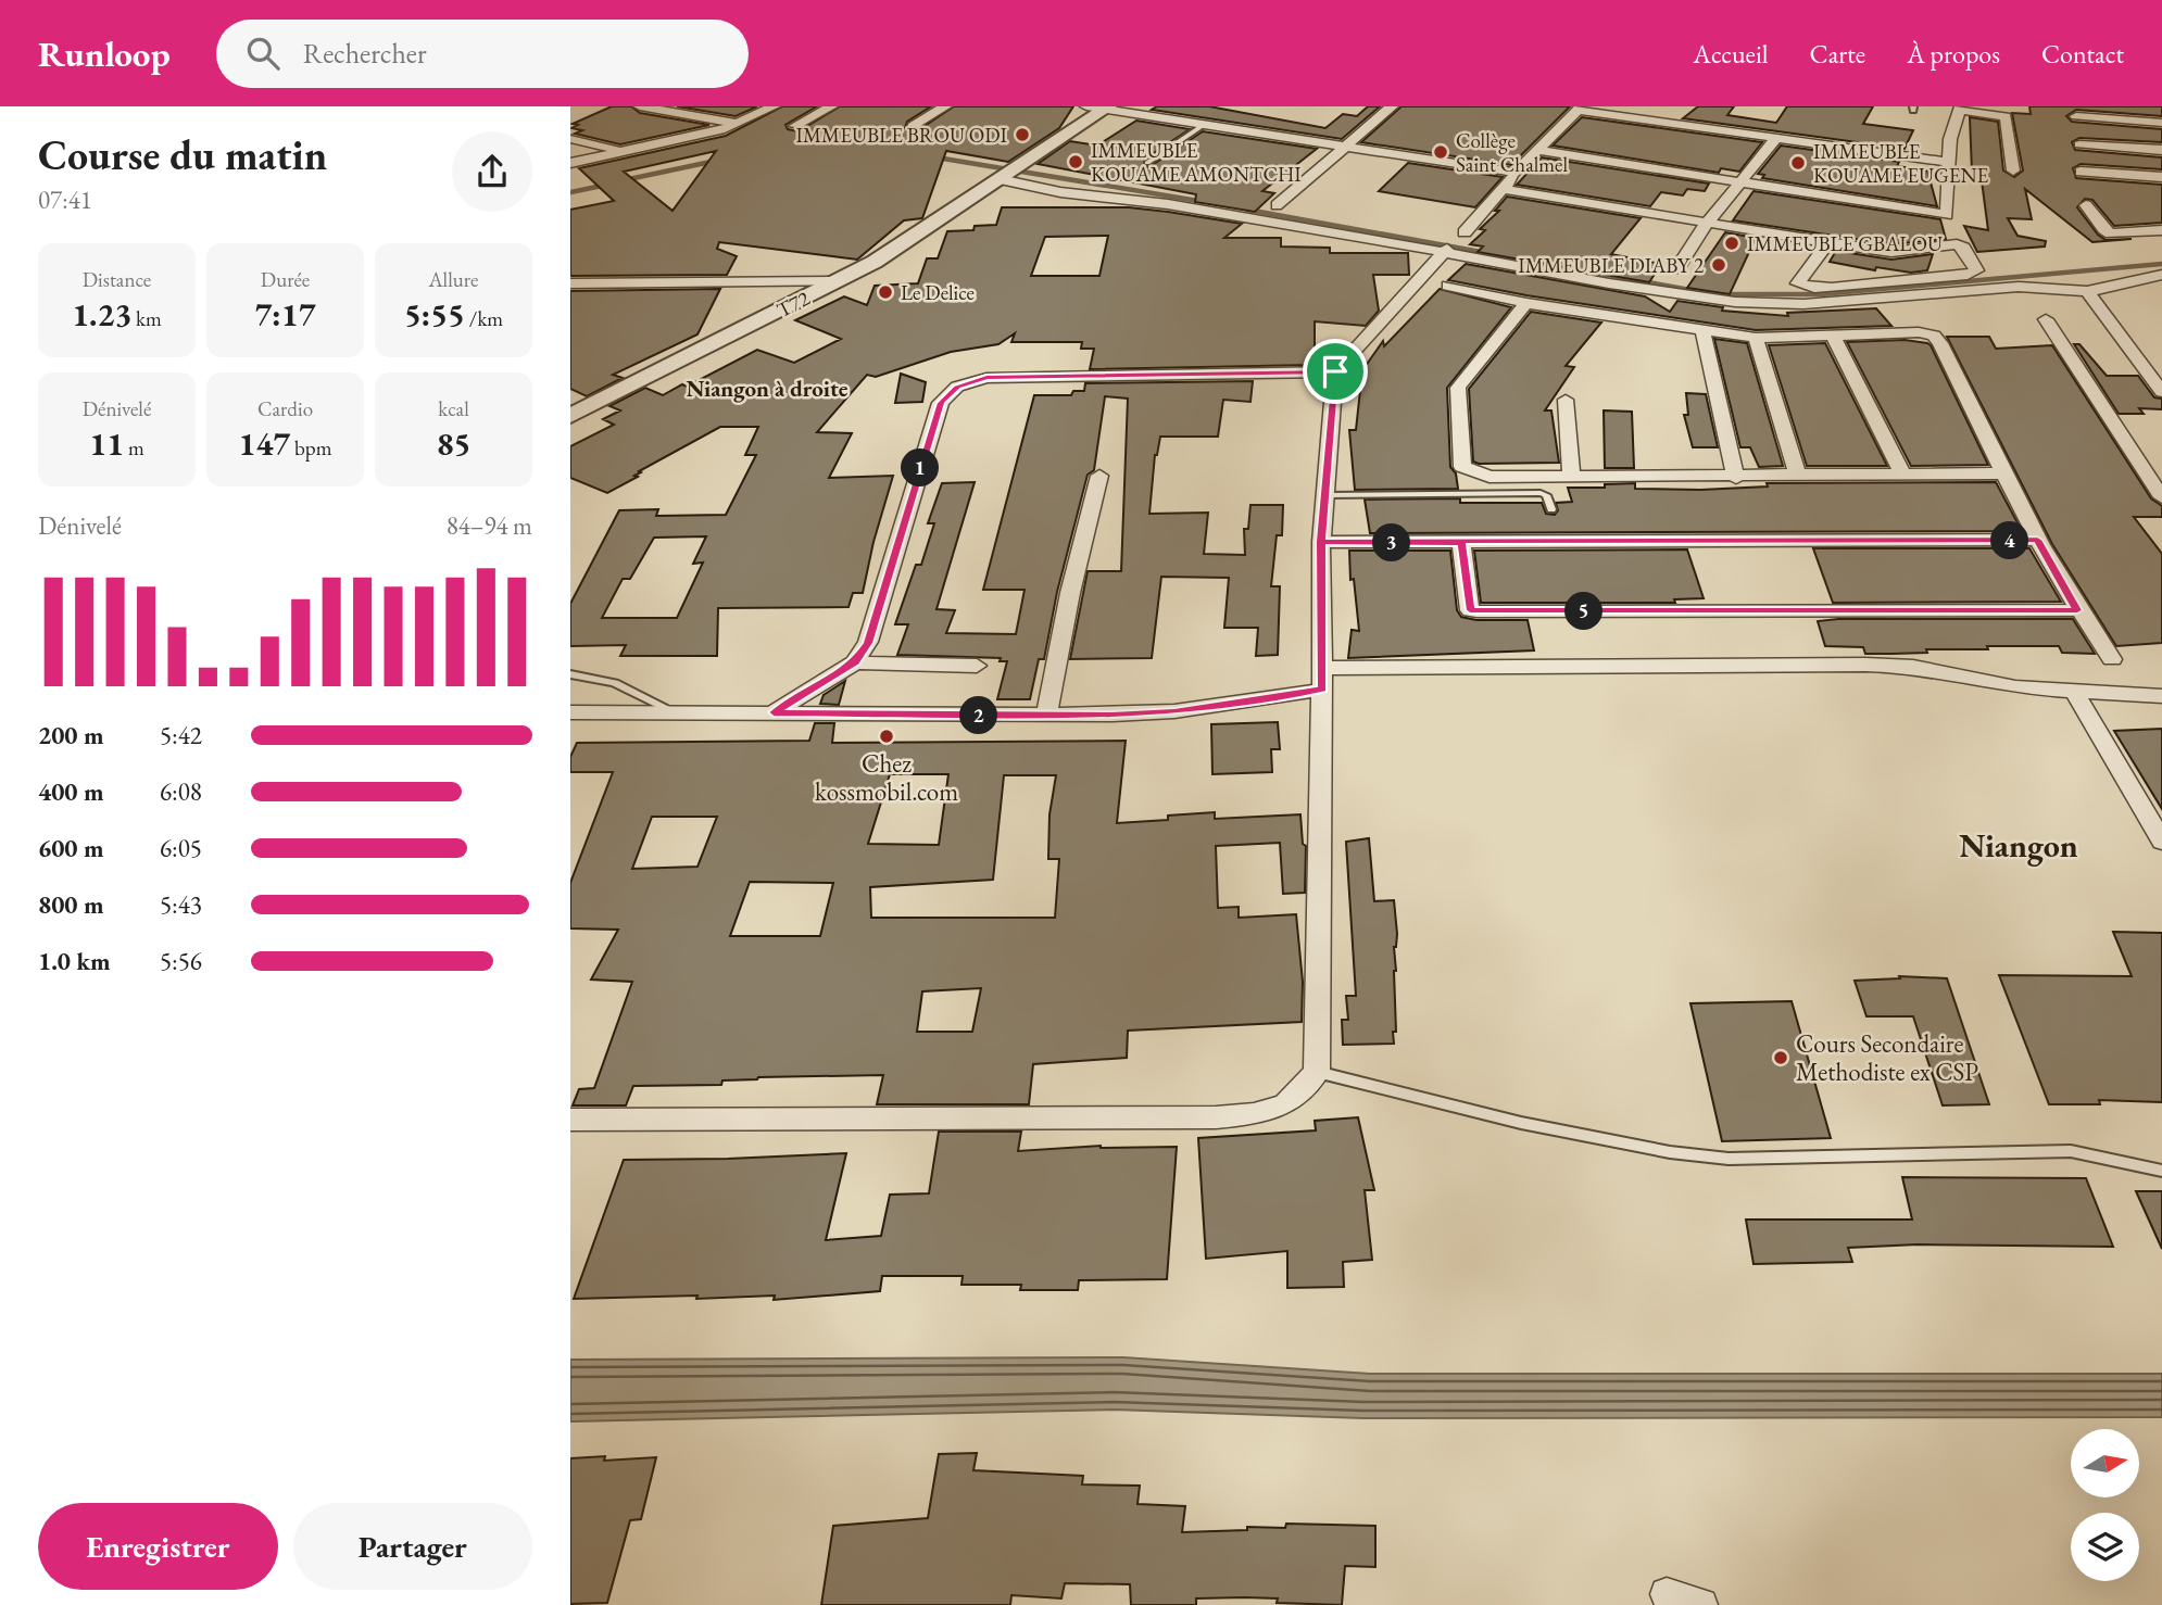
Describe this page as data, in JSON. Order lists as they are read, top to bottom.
{
  "streets": {
    "street": ["T72"]
  },
  "districts": ["Niangon à droite", "Niangon"],
  "places": [
    "IMMEUBLE BROU ODI",
    "Collège Saint Chalmel",
    "IMMEUBLE KOUAME AMONTCHI",
    "IMMEUBLE KOUAME EUGENE",
    "IMMEUBLE GBALOU",
    "IMMEUBLE DIABY 2",
    "Le Delice",
    "Chez kossmobil.com",
    "Cours Secondaire Methodiste ex CSP"
  ],
  "north": "right",
  "page": {
    "header": "Runloop",
    "search": "Rechercher",
    "nav": [
      "Accueil",
      "Carte",
      "À propos",
      "Contact"
    ],
    "heading": ["Course du matin", "07:41"],
    "stats": [
      ["Distance", "1.23 km"],
      ["Durée", "7:17"],
      ["Allure", "5:55 /km"],
      ["Dénivelé", "11 m"],
      ["Cardio", "147 bpm"],
      ["kcal", "85"]
    ],
    "pins": [
      "1",
      "4",
      "3",
      "5",
      "2"
    ],
    "chart": ["Dénivelé", "84–94 m"],
    "list": [
      {
        "name": "200 m",
        "note": "5:42"
      },
      {
        "name": "400 m",
        "note": "6:08"
      },
      {
        "name": "600 m",
        "note": "6:05"
      },
      {
        "name": "800 m",
        "note": "5:43"
      },
      {
        "name": "1.0 km",
        "note": "5:56"
      }
    ],
    "buttons": ["Enregistrer", "Partager"]
  }
}
